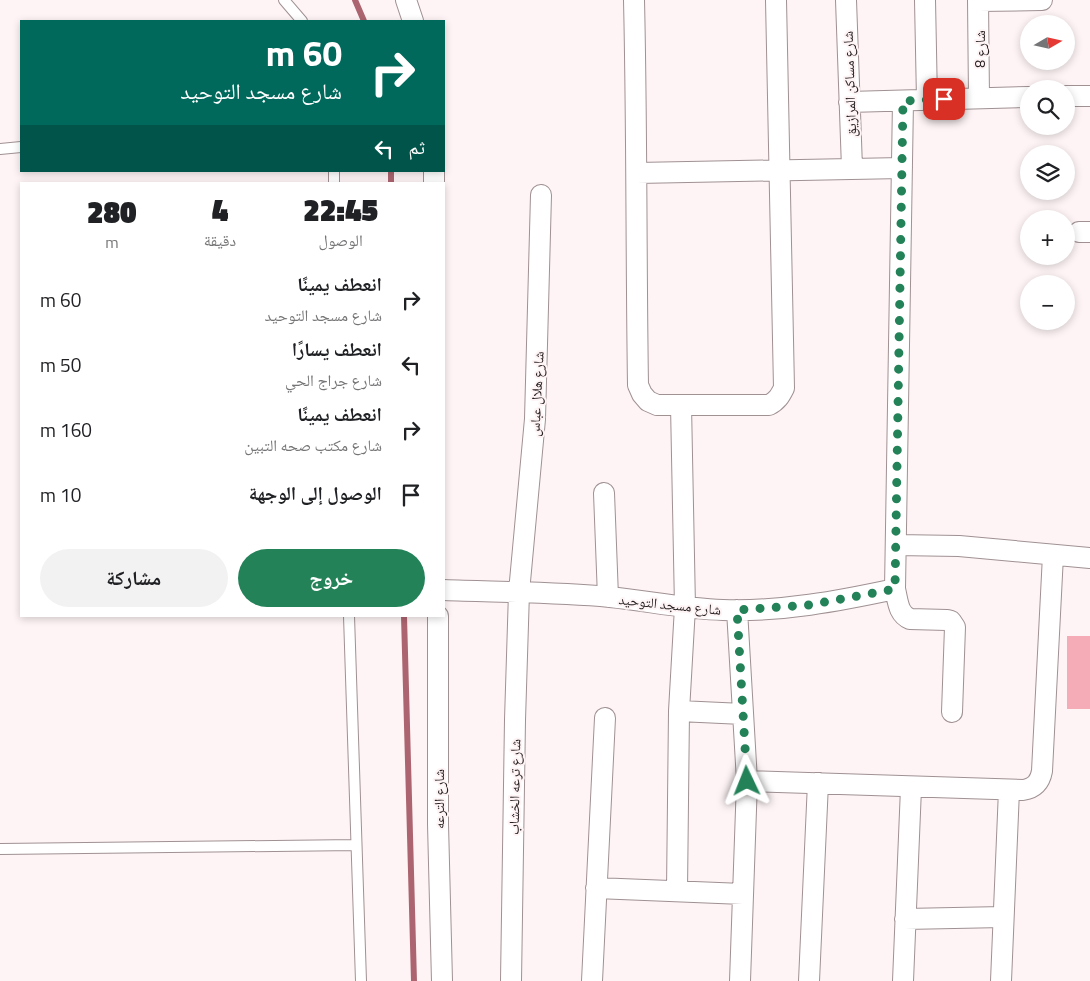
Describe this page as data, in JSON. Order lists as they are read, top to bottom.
{
  "streets": {
    "street": [
      "شارع 8",
      "شارع مساكن المرازيق",
      "شارع هلال عباس",
      "شارع مسجد التوحيد",
      "شارع ترعه الخشاب",
      "شارع الترعه"
    ]
  },
  "crossings": [
    ["شارع هلال عباس", "شارع مسجد التوحيد"],
    ["شارع هلال عباس", "شارع ترعه الخشاب"],
    ["شارع مسجد التوحيد", "شارع ترعه الخشاب"]
  ],
  "north": "right",
  "page": {
    "map_buttons": ["+", "−"],
    "turn": ["60 m", "شارع مسجد التوحيد"],
    "then": "ثم",
    "eta": [
      "22:45",
      "الوصول",
      "4",
      "دقيقة",
      "280",
      "m"
    ],
    "list": [
      {
        "name": "انعطف يمينًا",
        "note": "شارع مسجد التوحيد",
        "value": "60 m"
      },
      {
        "name": "انعطف يسارًا",
        "note": "شارع جراج الحي",
        "value": "50 m"
      },
      {
        "name": "انعطف يمينًا",
        "note": "شارع مكتب صحه التبين",
        "value": "160 m"
      },
      {
        "name": "الوصول إلى الوجهة",
        "value": "10 m"
      }
    ],
    "buttons": ["خروج", "مشاركة"]
  }
}
